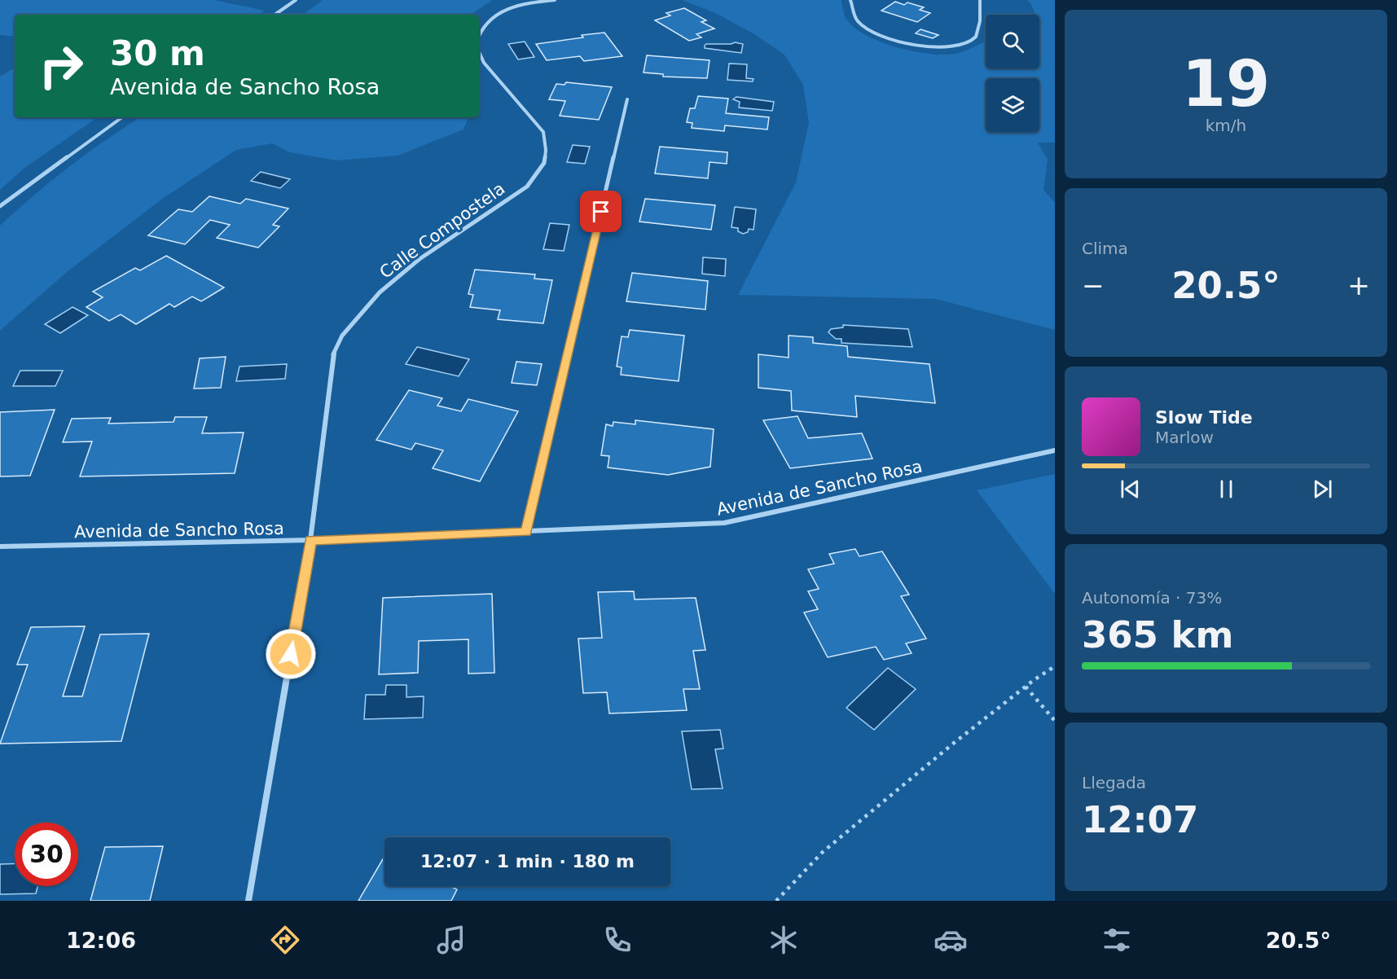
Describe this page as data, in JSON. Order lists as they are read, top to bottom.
{
  "streets": {
    "street": ["Calle Compostela", "Avenida de Sancho Rosa"]
  },
  "crossings": [
    ["Calle Compostela", "Avenida de Sancho Rosa"]
  ],
  "page": {
    "tile": [
      ["19", "km/h"],
      "Clima",
      ["Autonomía · 73%", "365 km"],
      ["Llegada", "12:07"]
    ],
    "turn": ["30 m", "Avenida de Sancho Rosa"],
    "heat": ["−", "20.5°", "+"],
    "song": ["Slow Tide", "Marlow"],
    "limit": "30",
    "trip": "12:07 · 1 min · 180 m",
    "tabs": ["12:06", "20.5°"]
  }
}
